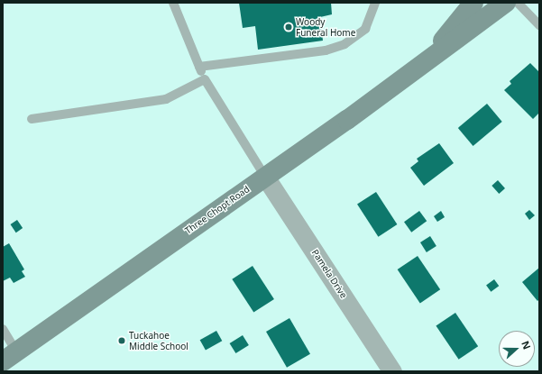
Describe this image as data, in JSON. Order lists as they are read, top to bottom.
{
  "streets": {
    "main road": ["Three Chopt Road"],
    "street": ["Pamela Drive"]
  },
  "crossings": [
    ["Three Chopt Road", "Pamela Drive"]
  ],
  "places": ["Woody Funeral Home", "Tuckahoe Middle School"],
  "north": "right"
}
